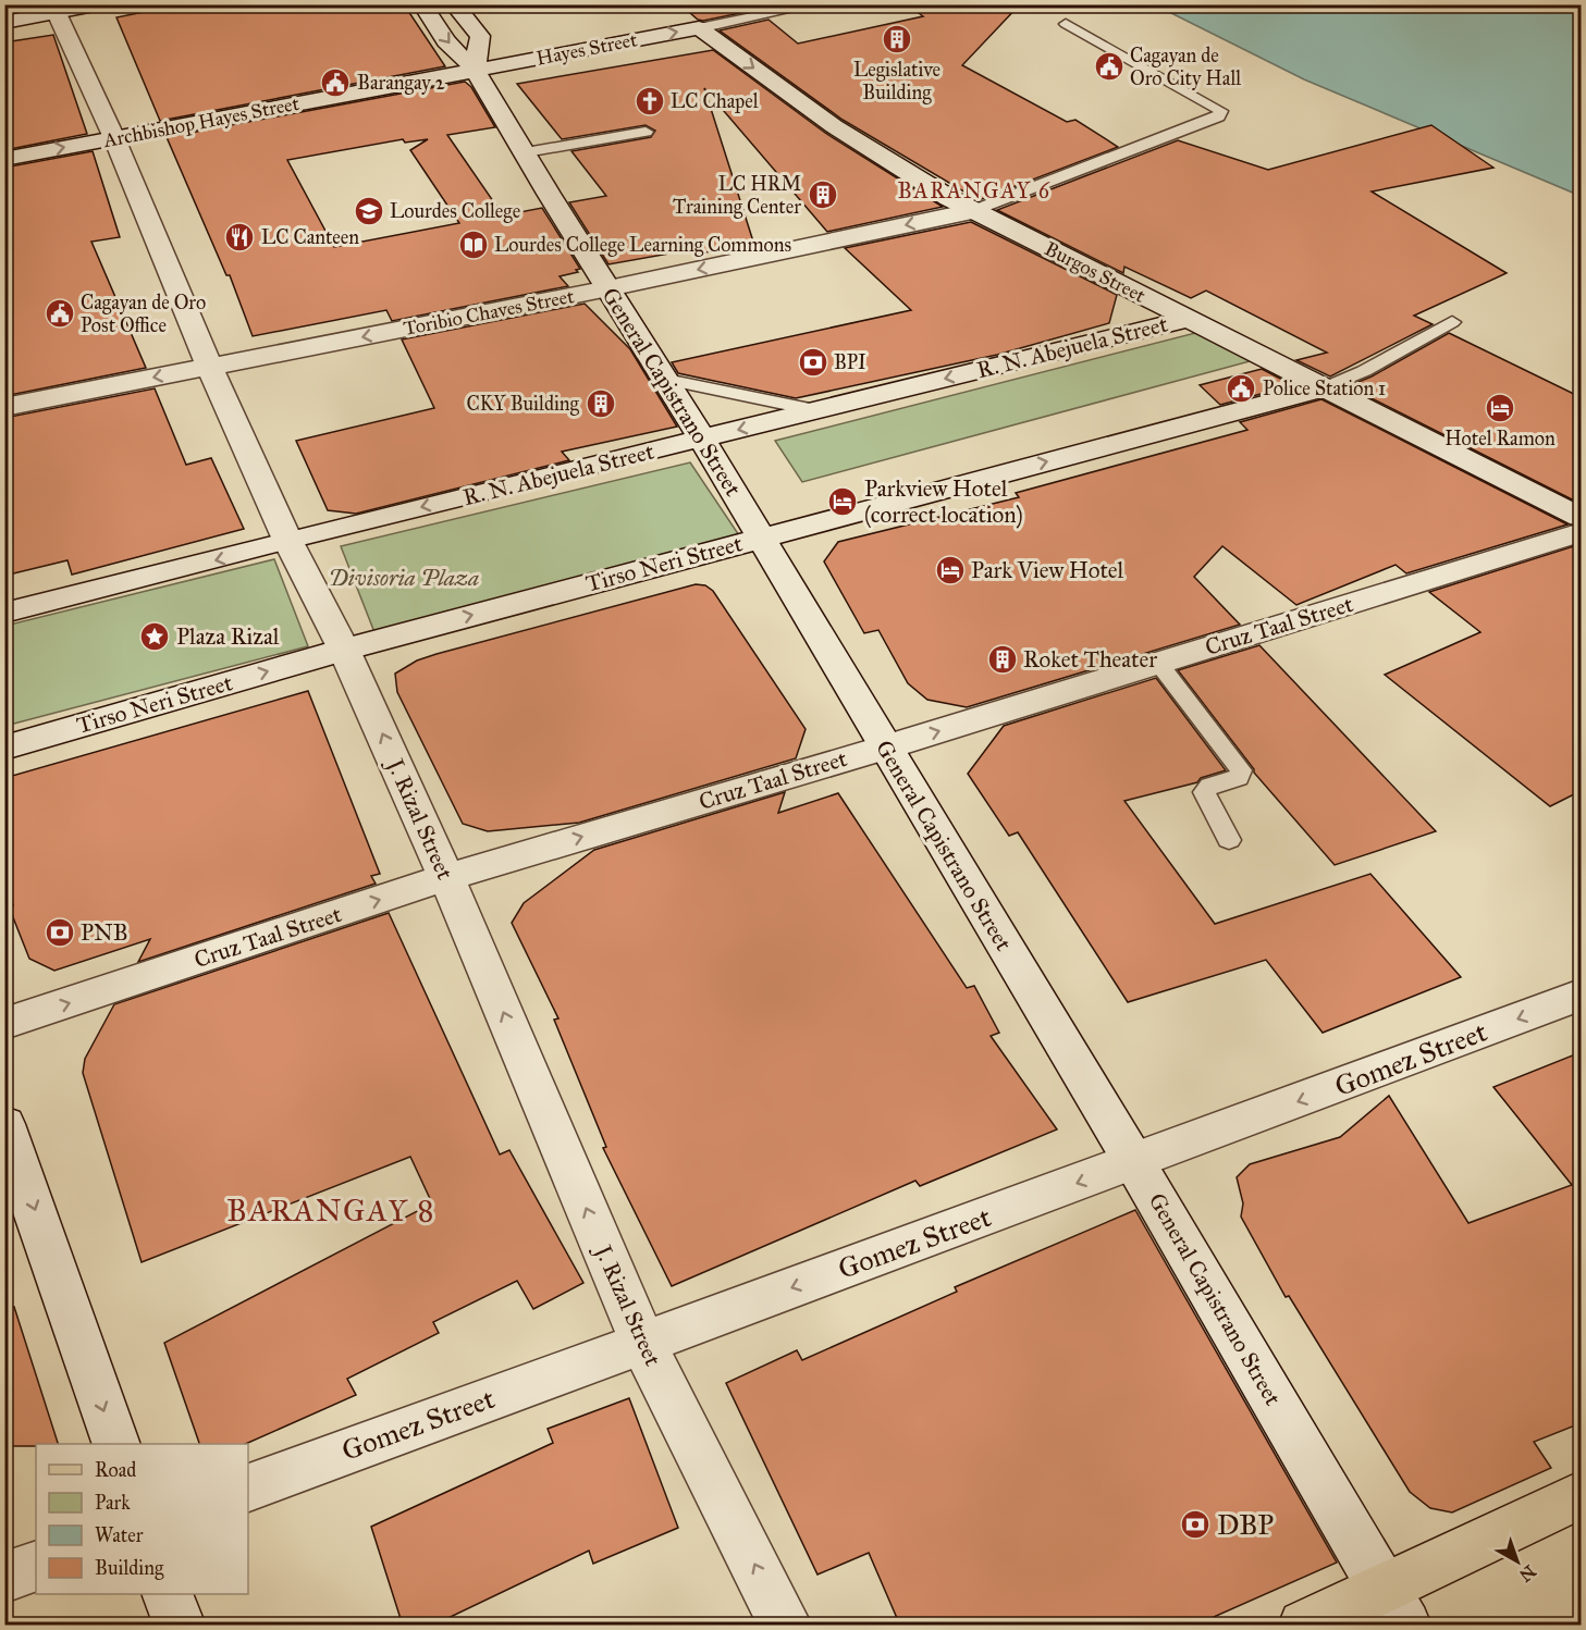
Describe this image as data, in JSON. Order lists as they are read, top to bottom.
{
  "streets": {
    "street": [
      "Hayes Street",
      "Archbishop Hayes Street",
      "Burgos Street",
      "Toribio Chaves Street",
      "R. N. Abejuela Street",
      "General Capistrano Street",
      "Tirso Neri Street",
      "Cruz Taal Street",
      "J. Rizal Street",
      "Gomez Street"
    ]
  },
  "crossings": [
    ["Hayes Street", "Archbishop Hayes Street"],
    ["Hayes Street", "Burgos Street"],
    ["Hayes Street", "General Capistrano Street"],
    ["Archbishop Hayes Street", "General Capistrano Street"],
    ["Archbishop Hayes Street", "J. Rizal Street"],
    ["Burgos Street", "Toribio Chaves Street"],
    ["Burgos Street", "R. N. Abejuela Street"],
    ["Burgos Street", "Tirso Neri Street"],
    ["Toribio Chaves Street", "General Capistrano Street"],
    ["Toribio Chaves Street", "J. Rizal Street"],
    ["R. N. Abejuela Street", "General Capistrano Street"],
    ["R. N. Abejuela Street", "J. Rizal Street"],
    ["General Capistrano Street", "Tirso Neri Street"],
    ["General Capistrano Street", "Cruz Taal Street"],
    ["General Capistrano Street", "Gomez Street"],
    ["Tirso Neri Street", "J. Rizal Street"],
    ["Cruz Taal Street", "J. Rizal Street"],
    ["J. Rizal Street", "Gomez Street"]
  ],
  "one_way": [
    "Hayes Street",
    "Toribio Chaves Street",
    "R. N. Abejuela Street",
    "Tirso Neri Street",
    "Cruz Taal Street",
    "J. Rizal Street",
    "Gomez Street"
  ],
  "districts": ["BARANGAY 6", "BARANGAY 8"],
  "parks": ["Divisoria Plaza"],
  "places": {
    "building": [
      "Legislative Building",
      "LC HRM Training Center",
      "CKY Building",
      "Roket Theater"
    ],
    "public building": [
      "Cagayan de Oro City Hall",
      "Barangay 2",
      "Cagayan de Oro Post Office",
      "Police Station 1"
    ],
    "church": ["LC Chapel"],
    "school or university": ["Lourdes College"],
    "restaurant": ["LC Canteen"],
    "library": ["Lourdes College Learning Commons"],
    "bank": ["BPI", "PNB", "DBP"],
    "hotel": ["Hotel Ramon", "Parkview Hotel (correct location)", "Park View Hotel"],
    "place": ["Plaza Rizal"]
  },
  "legend": [
    "Road",
    "Park",
    "Water",
    "Building"
  ],
  "north": "bottom right"
}
